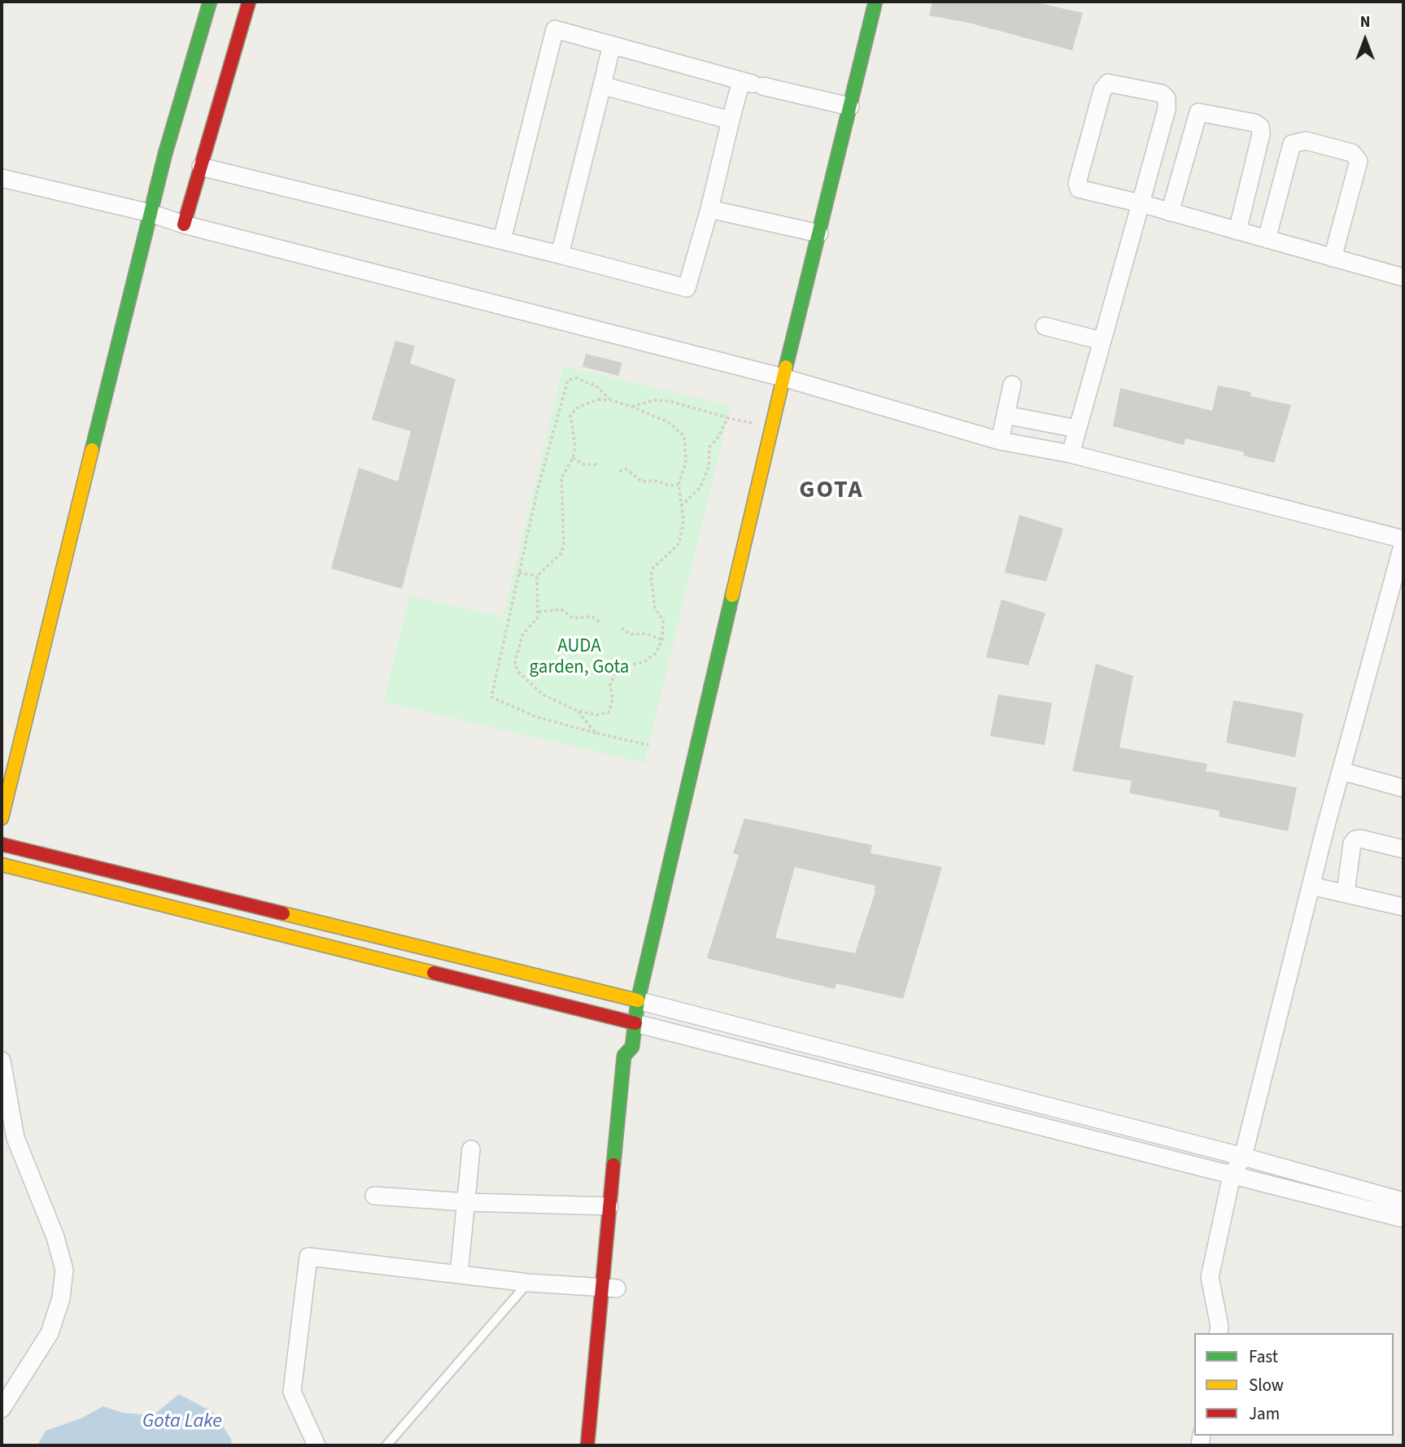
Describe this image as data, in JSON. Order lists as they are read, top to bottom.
{
  "districts": ["GOTA"],
  "water": ["Gota Lake"],
  "parks": ["AUDA garden, Gota"],
  "legend": ["Fast", "Slow", "Jam"],
  "north": "top"
}
